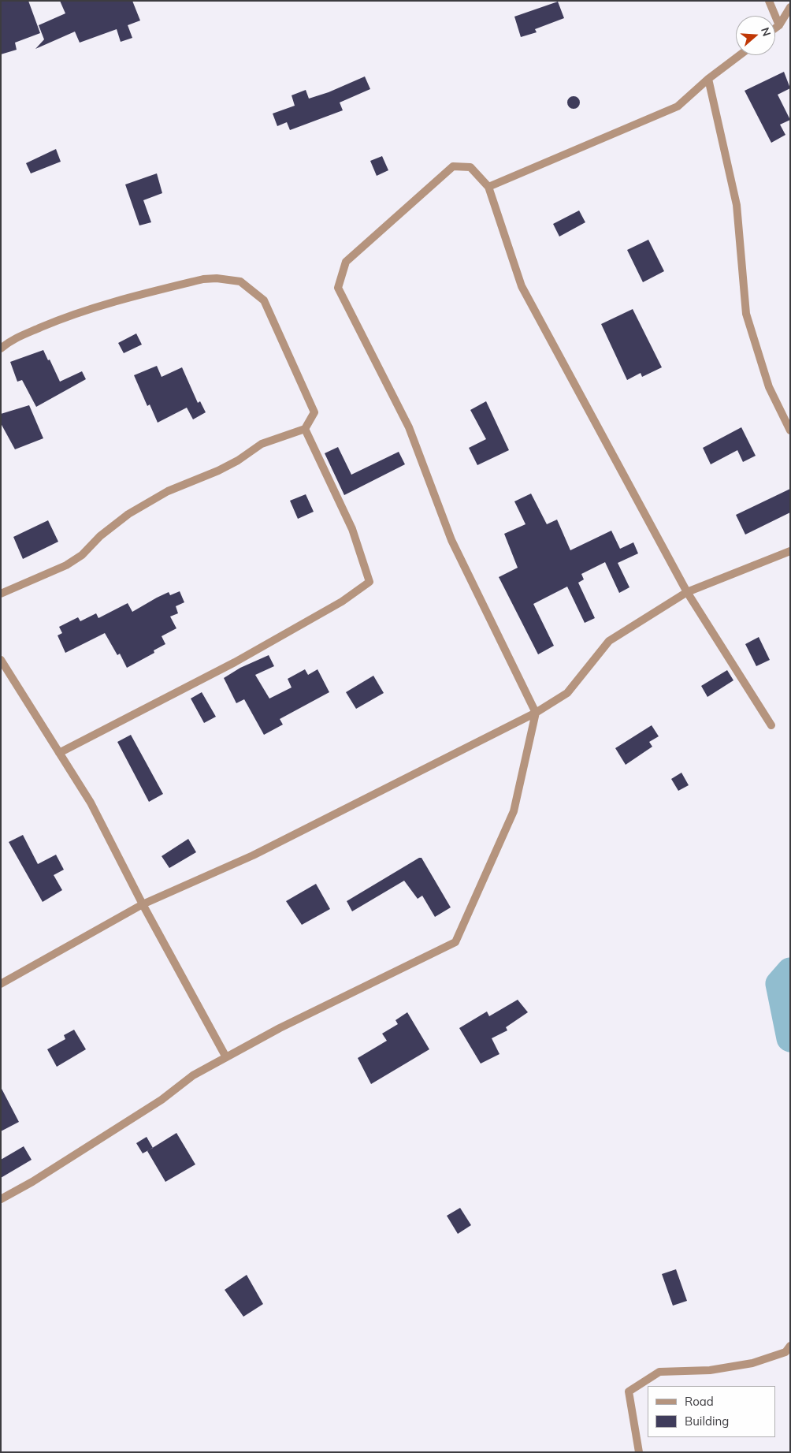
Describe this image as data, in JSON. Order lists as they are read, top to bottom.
{
  "legend": ["Road", "Building"],
  "north": "right"
}
